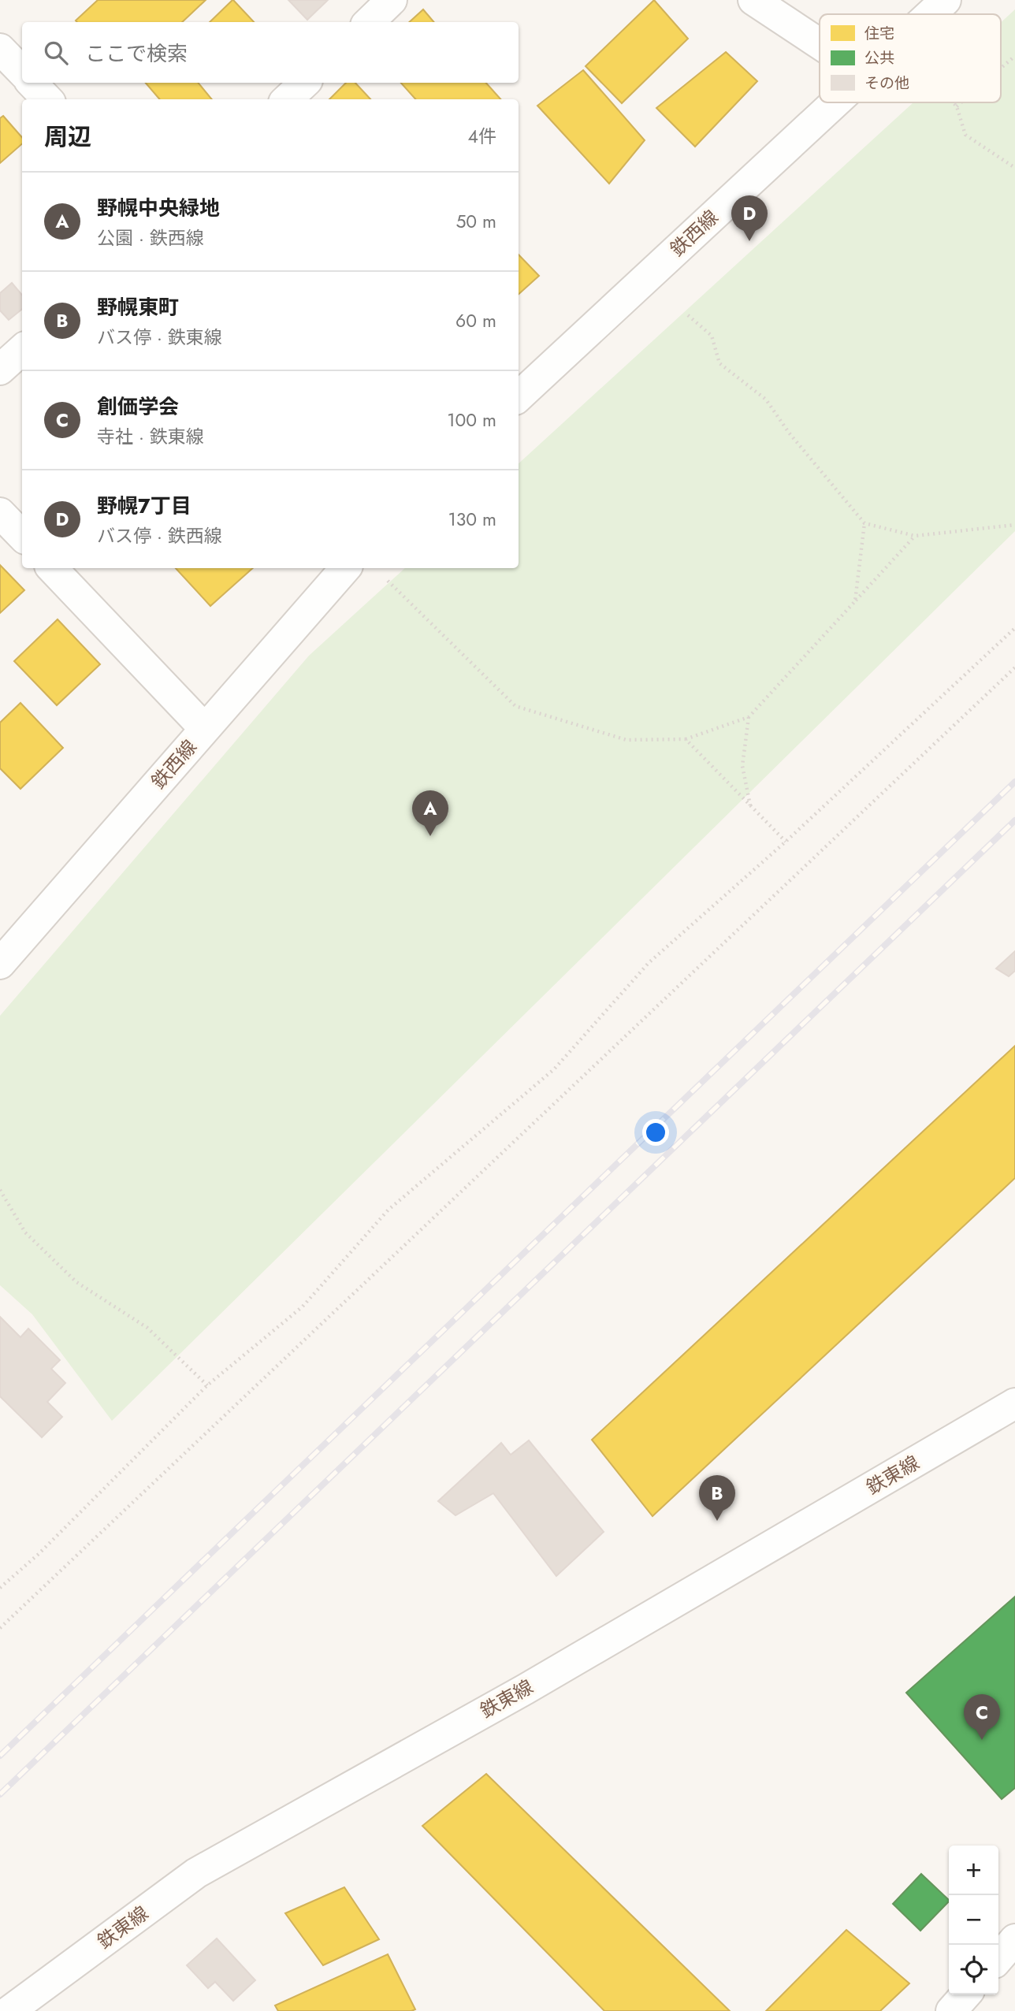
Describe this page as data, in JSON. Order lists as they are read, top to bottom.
{
  "streets": {
    "street": ["鉄西線", "鉄東線"]
  },
  "legend": ["住宅", "公共", "その他"],
  "page": {
    "search": "ここで検索",
    "heading": ["周辺", "4件"],
    "list": [
      {
        "mark": "A",
        "name": "野幌中央緑地",
        "note": "公園 · 鉄西線",
        "value": "50 m"
      },
      {
        "mark": "B",
        "name": "野幌東町",
        "note": "バス停 · 鉄東線",
        "value": "60 m"
      },
      {
        "mark": "C",
        "name": "創価学会",
        "note": "寺社 · 鉄東線",
        "value": "100 m"
      },
      {
        "mark": "D",
        "name": "野幌7丁目",
        "note": "バス停 · 鉄西線",
        "value": "130 m"
      }
    ],
    "pins": [
      "D",
      "A",
      "B",
      "C"
    ],
    "map_buttons": ["+", "−"]
  }
}
